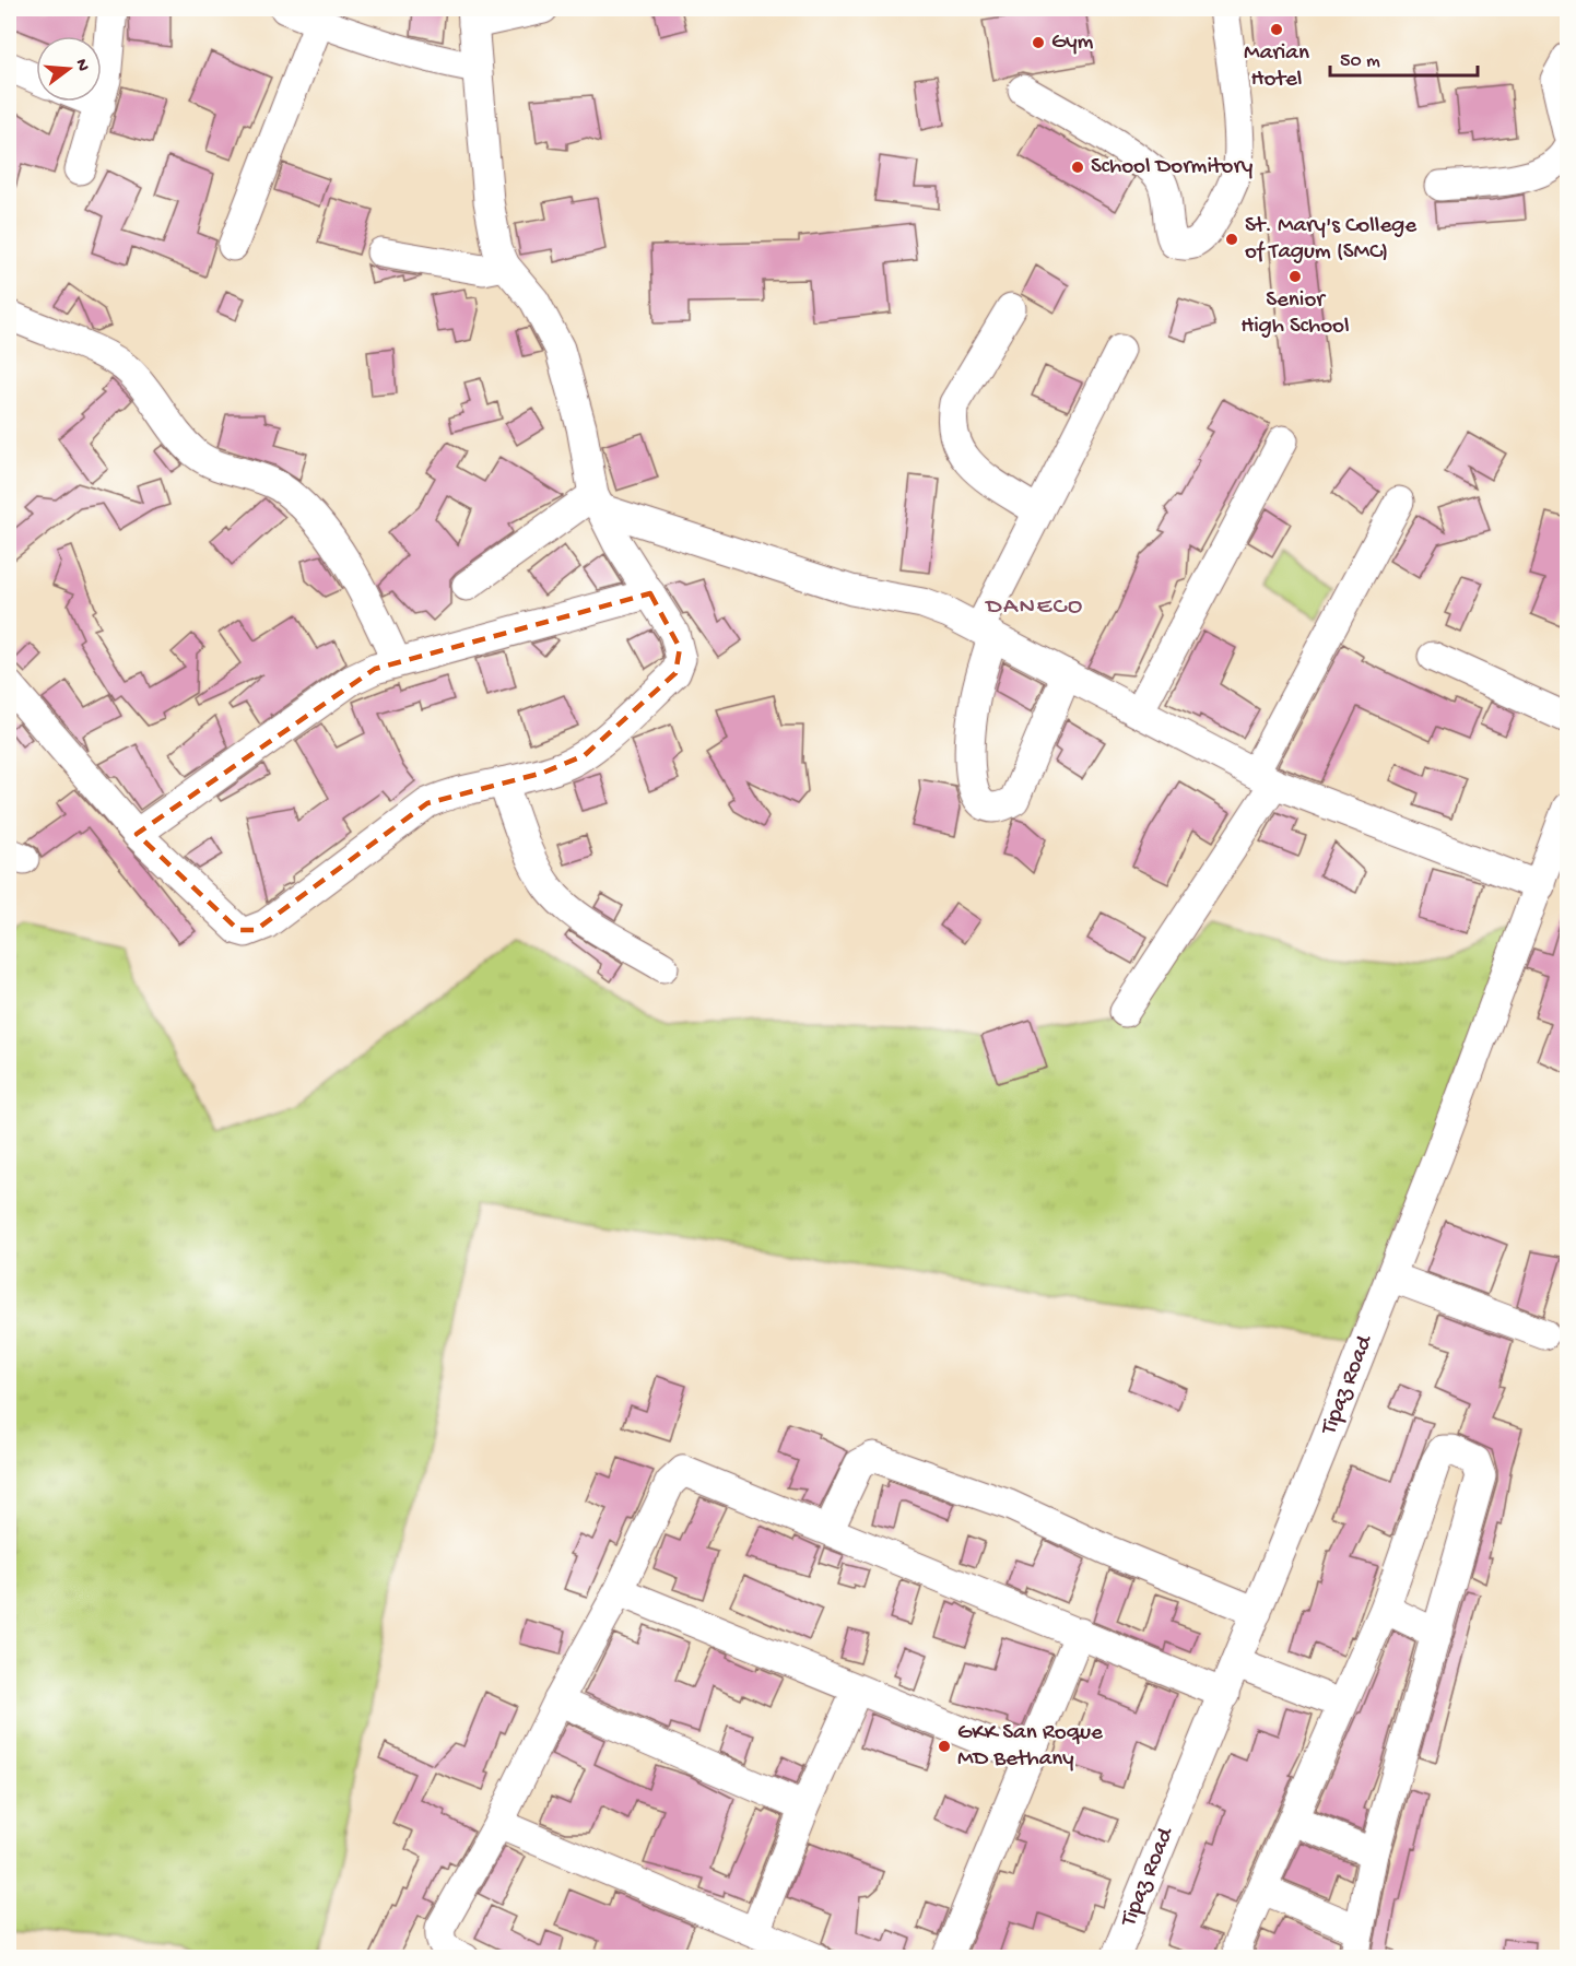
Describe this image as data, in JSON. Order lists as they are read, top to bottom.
{
  "streets": {
    "street": ["Tipaz Road"]
  },
  "districts": ["DANECO"],
  "places": [
    "Marian Hotel",
    "Gym",
    "School Dormitory",
    "St. Mary's College of Tagum (SMC)",
    "Senior High School",
    "GKK San Roque MD Bethany"
  ],
  "scale_bar": "50 m",
  "north": "right"
}
